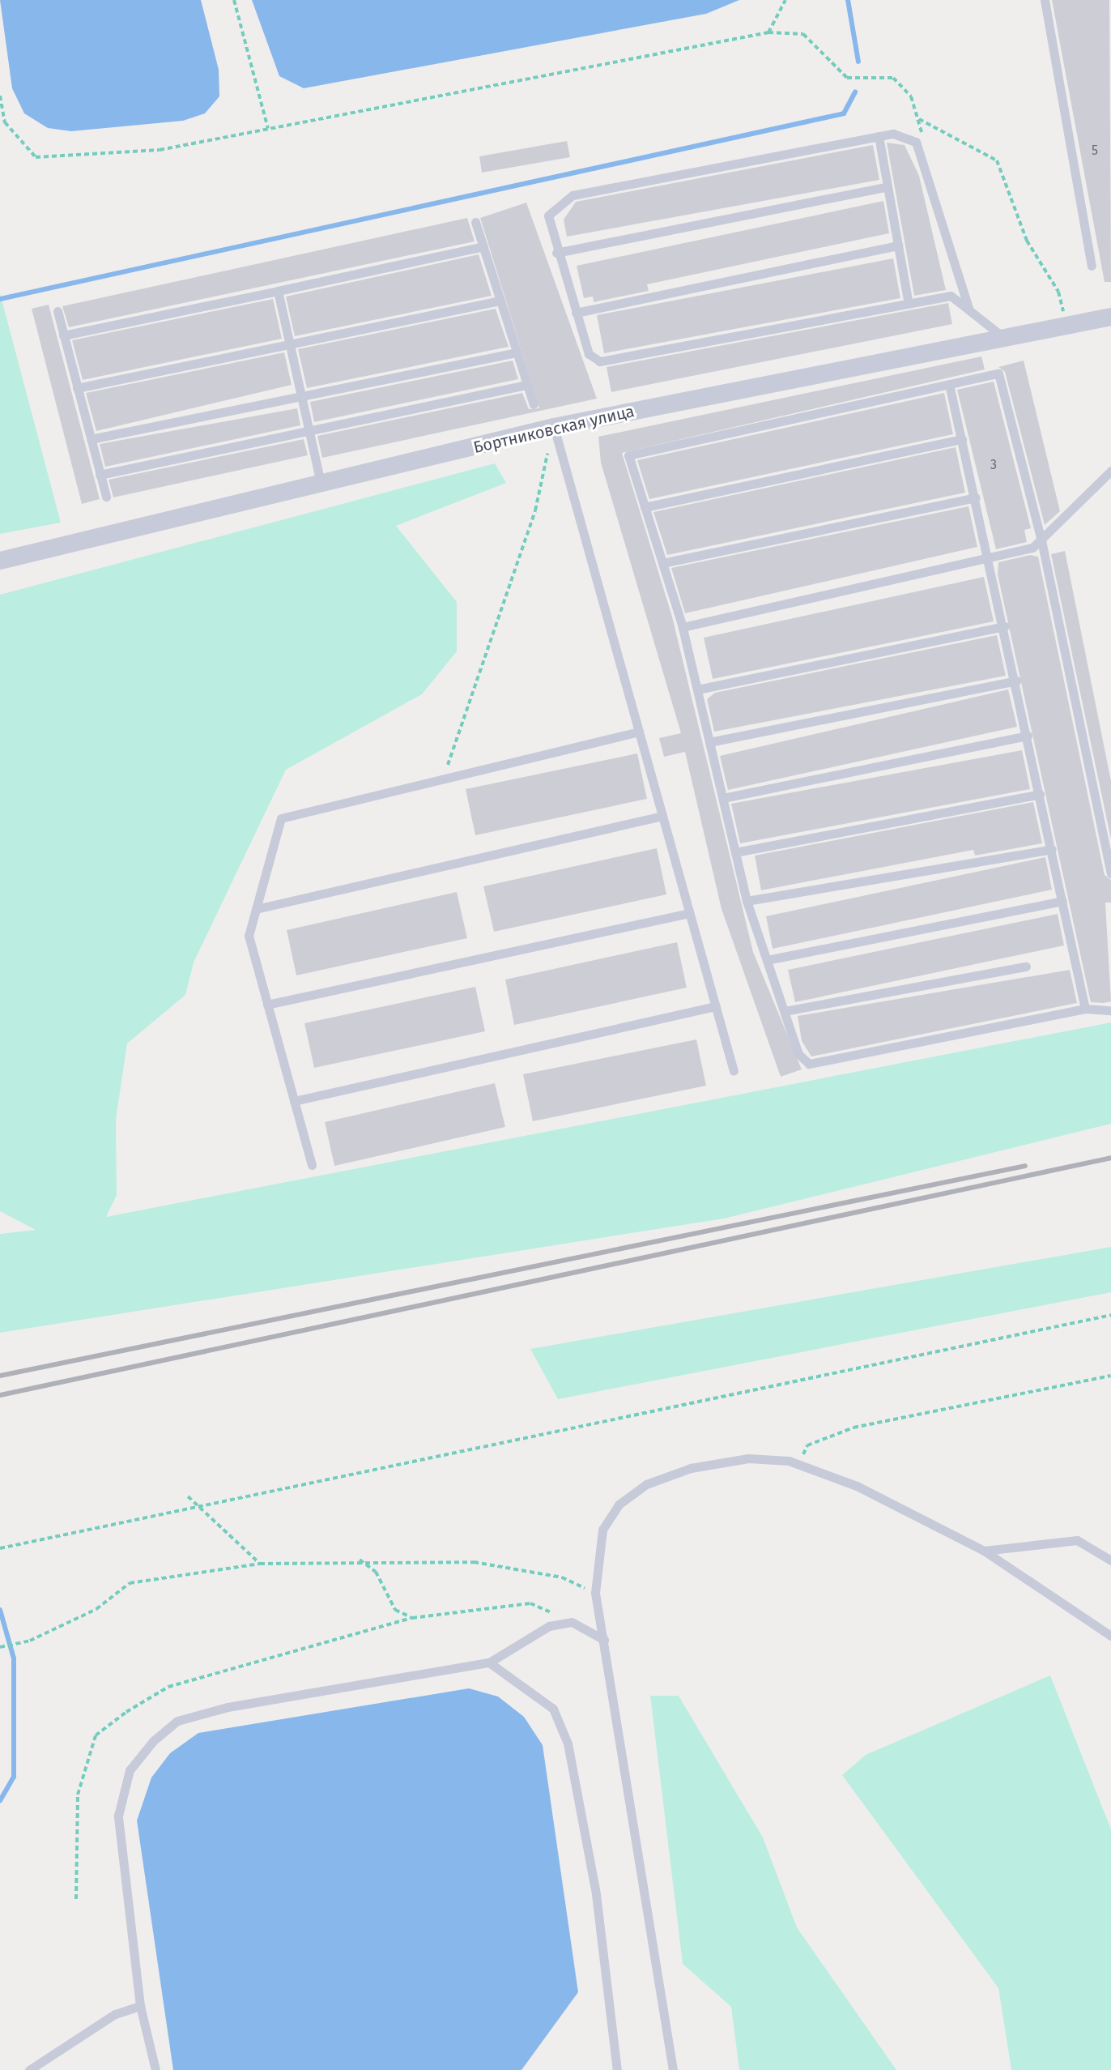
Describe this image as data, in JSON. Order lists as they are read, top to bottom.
{
  "streets": {
    "street": ["Бортниковская улица"]
  },
  "house_numbers": ["5", "3"]
}
